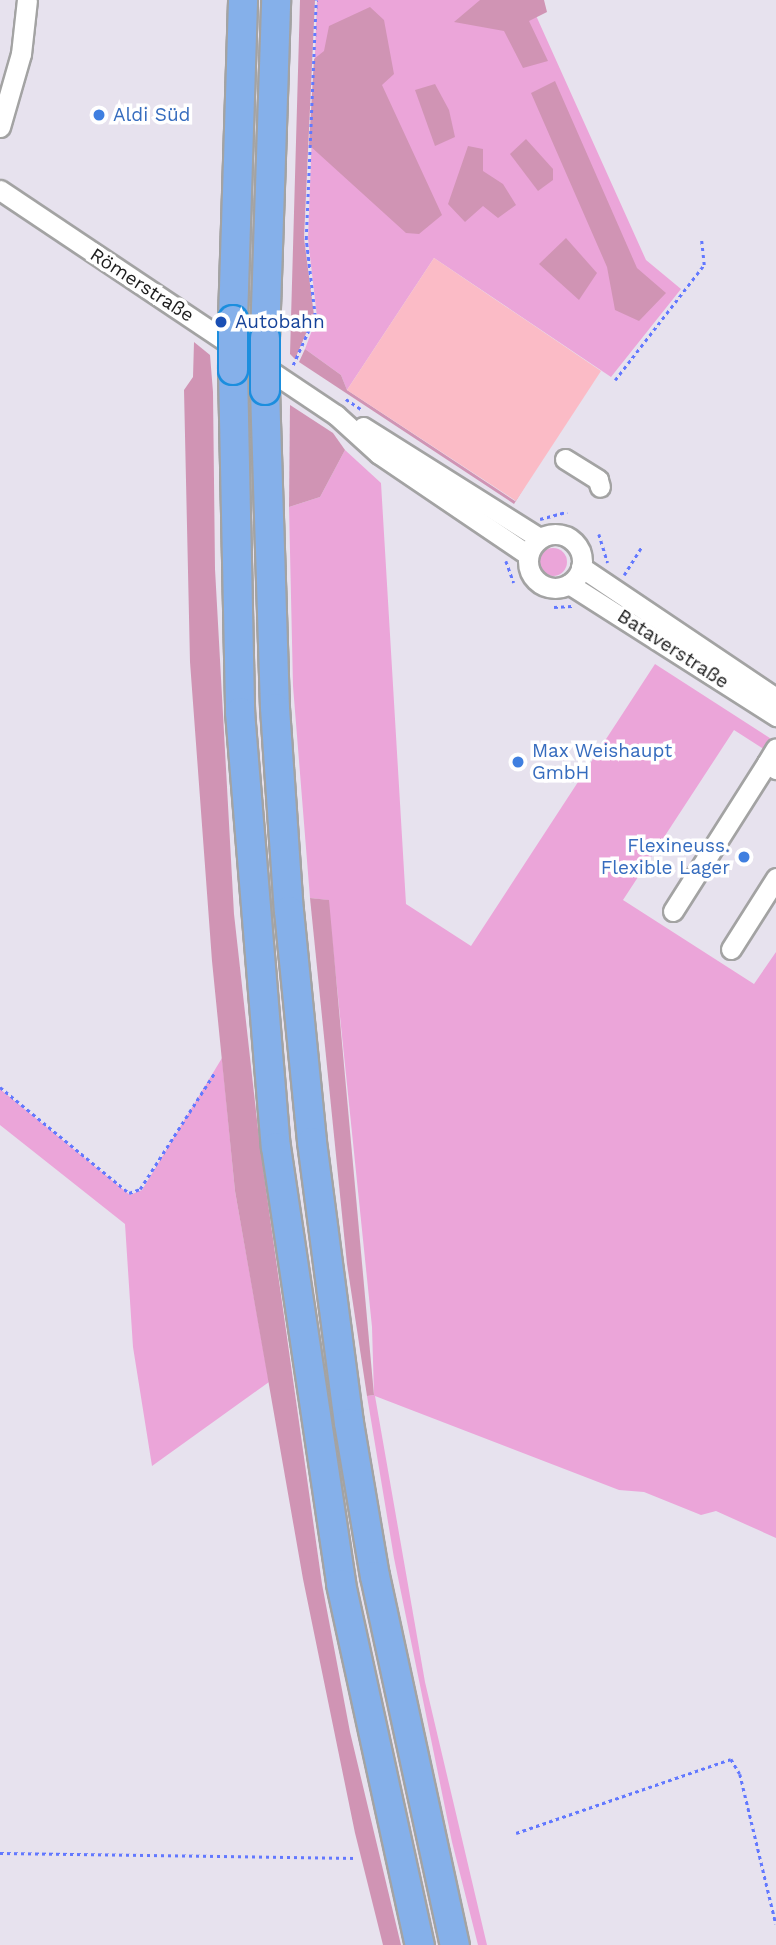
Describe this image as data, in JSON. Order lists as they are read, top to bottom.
{
  "streets": {
    "street": ["Römerstraße", "Bataverstraße"]
  },
  "crossings": [
    ["Römerstraße", "Bataverstraße"]
  ],
  "places": [
    "Aldi Süd",
    "Autobahn",
    "Max Weishaupt GmbH",
    "Flexineuss. Flexible Lager"
  ]
}
